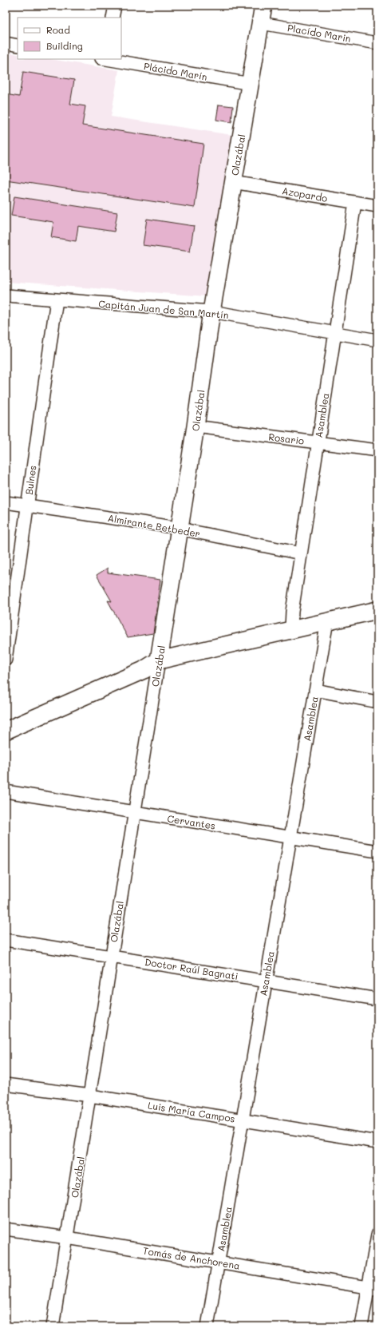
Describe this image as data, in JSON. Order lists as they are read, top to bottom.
{
  "streets": {
    "street": [
      "Placído Marin",
      "Plácido Marín",
      "Olazábal",
      "Azopardo",
      "Capitán Juan de San Martín",
      "Asamblea",
      "Rosario",
      "Bulnes",
      "Almirante Betbeder",
      "Cervantes",
      "Doctor Raúl Bagnati",
      "Luis María Campos",
      "Tomás de Anchorena"
    ]
  },
  "crossings": [
    ["Placído Marin", "Olazábal"],
    ["Plácido Marín", "Olazábal"],
    ["Olazábal", "Azopardo"],
    ["Olazábal", "Capitán Juan de San Martín"],
    ["Olazábal", "Rosario"],
    ["Olazábal", "Almirante Betbeder"],
    ["Olazábal", "Cervantes"],
    ["Olazábal", "Doctor Raúl Bagnati"],
    ["Olazábal", "Luis María Campos"],
    ["Olazábal", "Tomás de Anchorena"],
    ["Azopardo", "Asamblea"],
    ["Capitán Juan de San Martín", "Asamblea"],
    ["Capitán Juan de San Martín", "Bulnes"],
    ["Asamblea", "Rosario"],
    ["Asamblea", "Almirante Betbeder"],
    ["Asamblea", "Cervantes"],
    ["Asamblea", "Doctor Raúl Bagnati"],
    ["Asamblea", "Luis María Campos"],
    ["Asamblea", "Tomás de Anchorena"],
    ["Bulnes", "Almirante Betbeder"]
  ],
  "legend": ["Road", "Building"]
}
